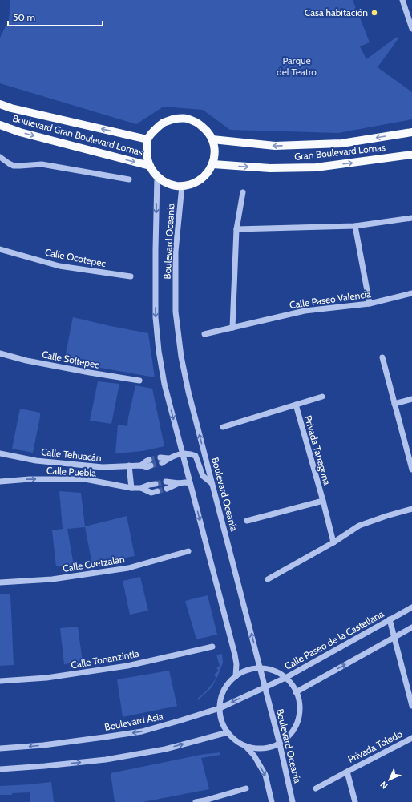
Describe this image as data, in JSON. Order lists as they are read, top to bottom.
{
  "streets": {
    "main road": ["Boulevard Gran Boulevard Lomas", "Gran Boulevard Lomas"],
    "street": [
      "Boulevard Oceanía",
      "Calle Ocotepec",
      "Calle Paseo Valencia",
      "Calle Soltepec",
      "Privada Tarragona",
      "Calle Tehuacán",
      "Calle Puebla",
      "Calle Cuetzalan",
      "Calle Paseo de la Castellana",
      "Calle Tonanzintla",
      "Boulevard Asia",
      "Privada Toledo"
    ]
  },
  "crossings": [
    ["Boulevard Gran Boulevard Lomas", "Gran Boulevard Lomas"],
    ["Boulevard Gran Boulevard Lomas", "Boulevard Oceanía"],
    ["Gran Boulevard Lomas", "Boulevard Oceanía"],
    ["Boulevard Oceanía", "Calle Paseo de la Castellana"],
    ["Boulevard Oceanía", "Boulevard Asia"],
    ["Calle Paseo de la Castellana", "Boulevard Asia"]
  ],
  "one_way": ["Calle Puebla"],
  "parks": ["Parque del Teatro"],
  "places": ["Casa habitación"],
  "scale_bar": "50 m",
  "north": "bottom left"
}
